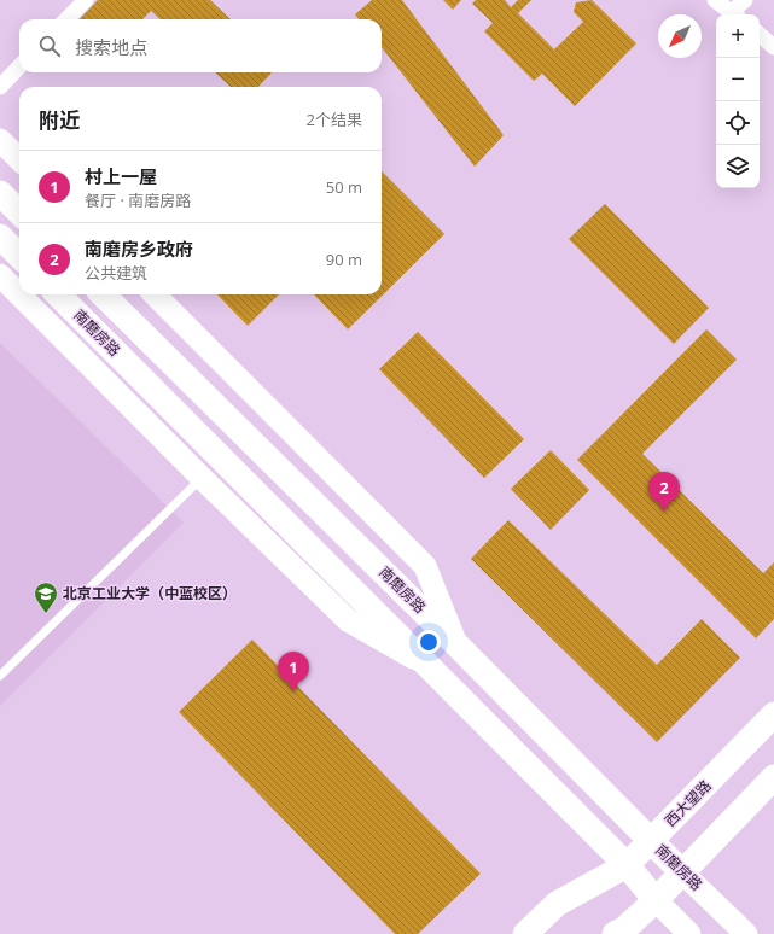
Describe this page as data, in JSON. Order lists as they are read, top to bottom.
{
  "streets": {
    "main road": ["南磨房路", "西大望路"]
  },
  "crossings": [
    ["南磨房路", "西大望路"]
  ],
  "places": {
    "school or university": ["北京工业大学（中蓝校区）"]
  },
  "north": "bottom left",
  "page": {
    "map_buttons": ["+", "−"],
    "search": "搜索地点",
    "heading": ["附近", "2个结果"],
    "list": [
      {
        "mark": "1",
        "name": "村上一屋",
        "note": "餐厅 · 南磨房路",
        "value": "50 m"
      },
      {
        "mark": "2",
        "name": "南磨房乡政府",
        "note": "公共建筑",
        "value": "90 m"
      }
    ],
    "pins": ["2", "1"]
  }
}
